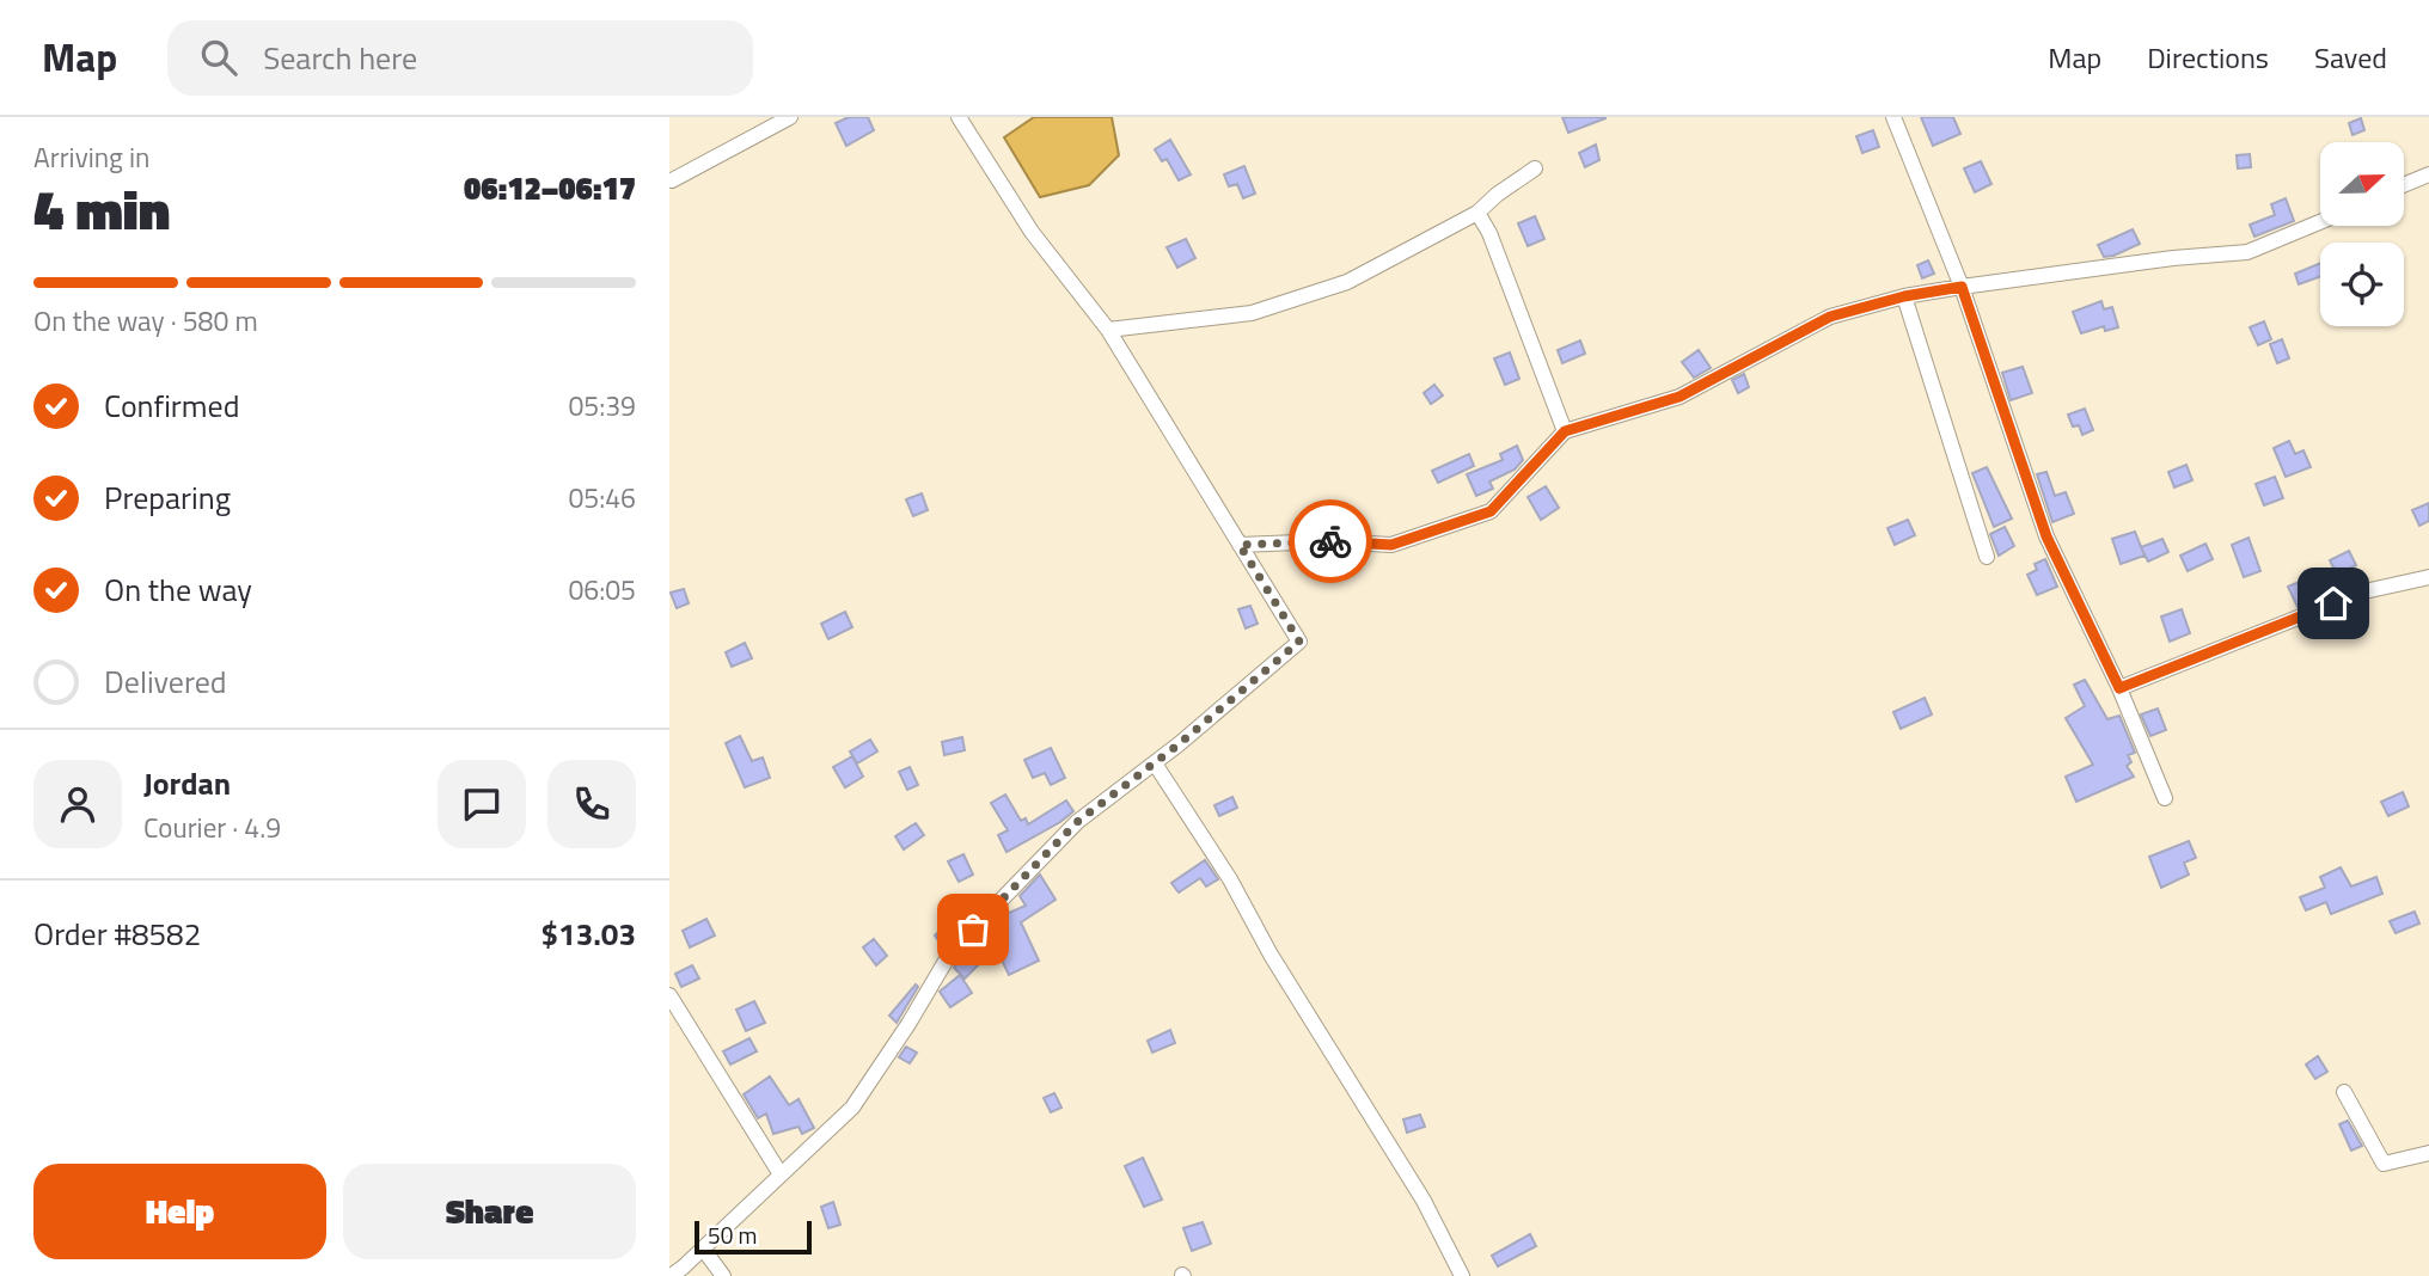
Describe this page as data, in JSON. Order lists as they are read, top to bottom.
{
  "scale_bar": "50 m",
  "north": "right",
  "page": {
    "header": "Map",
    "search": "Search here",
    "nav": ["Map", "Directions", "Saved"],
    "heading": ["4 min", "Arriving in", "06:12–06:17"],
    "panel": [
      "Jordan",
      "Courier · 4.9",
      "Order #8582",
      "$13.03"
    ],
    "bar": "On the way · 580 m",
    "list": [
      ["Confirmed", "05:39"],
      ["Preparing", "05:46"],
      ["On the way", "06:05"],
      "Delivered"
    ],
    "buttons": ["Help", "Share"],
    "scale": "50 m"
  }
}
